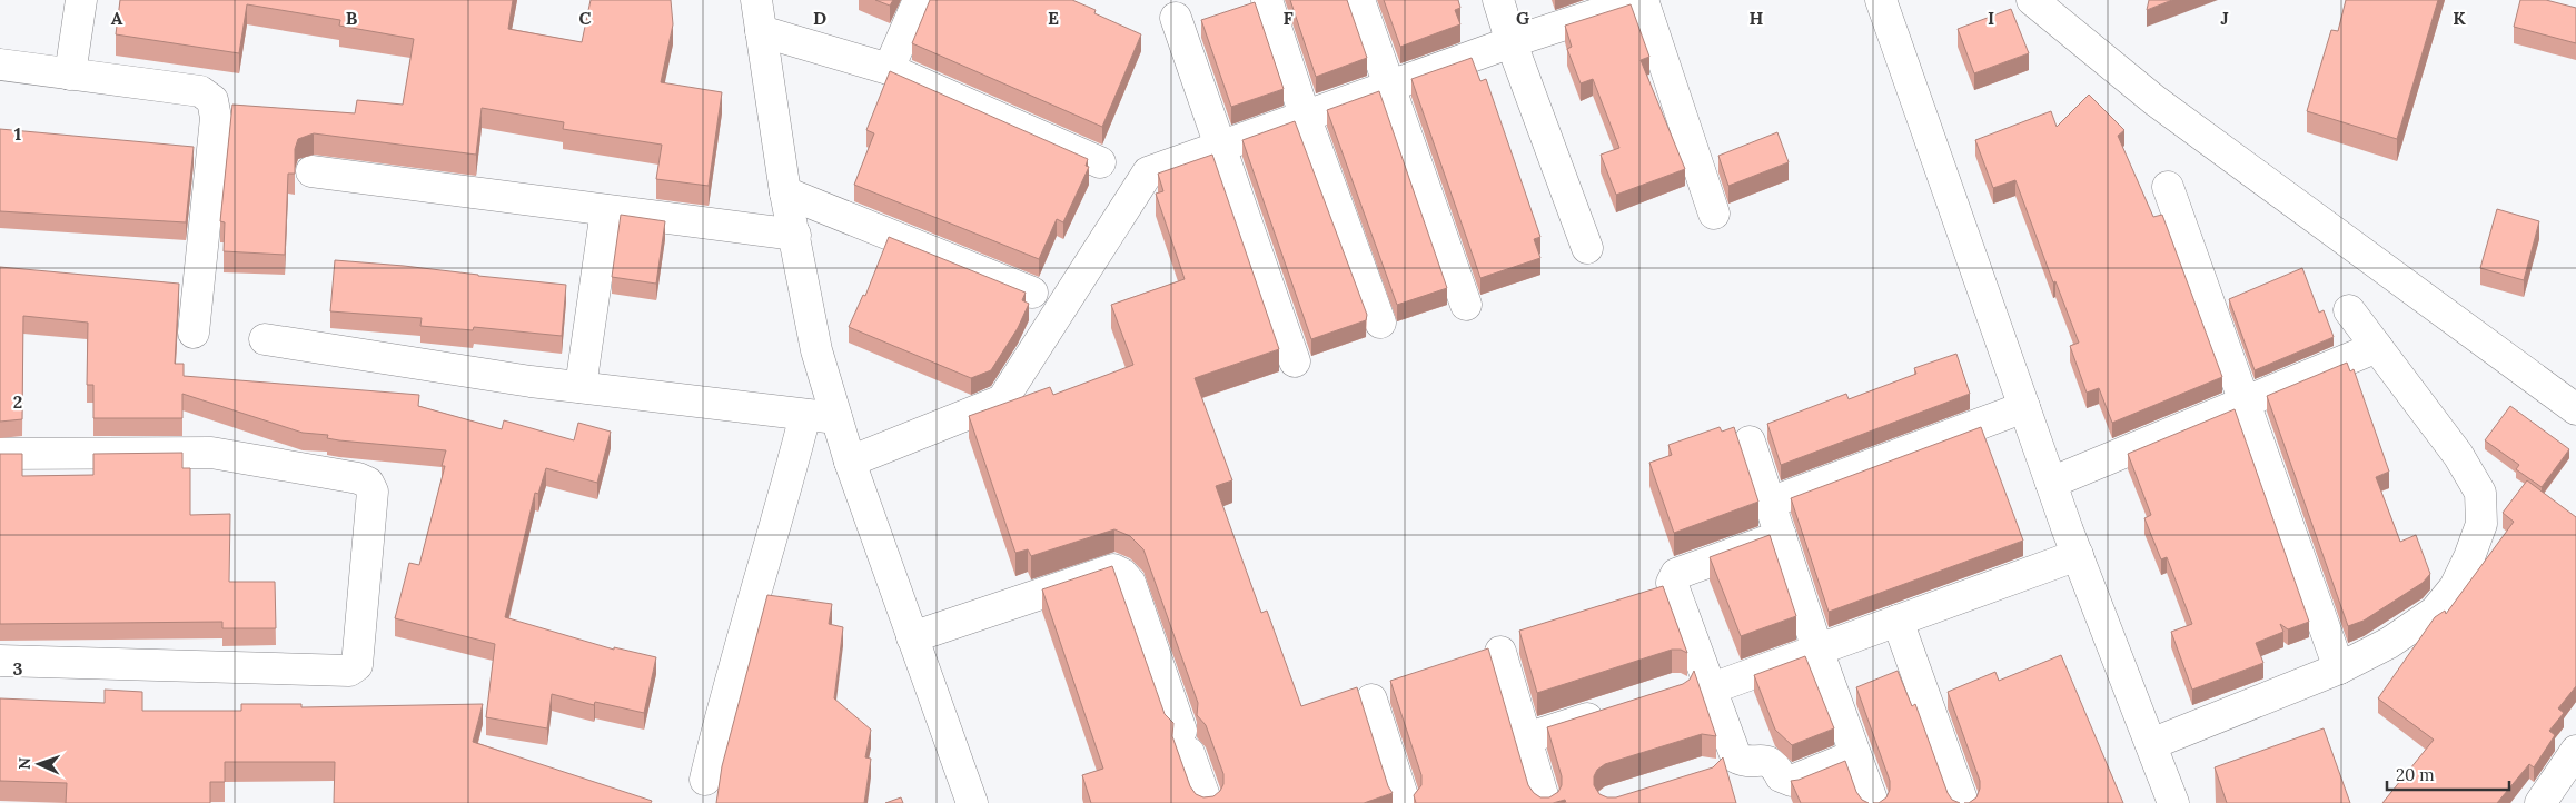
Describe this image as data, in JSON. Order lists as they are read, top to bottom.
{
  "scale_bar": "20 m",
  "north": "left",
  "grid": {
    "columns": [
      "A",
      "B",
      "C",
      "D",
      "E",
      "F",
      "G",
      "H",
      "I",
      "J",
      "K"
    ],
    "rows": ["1", "2", "3"]
  }
}
